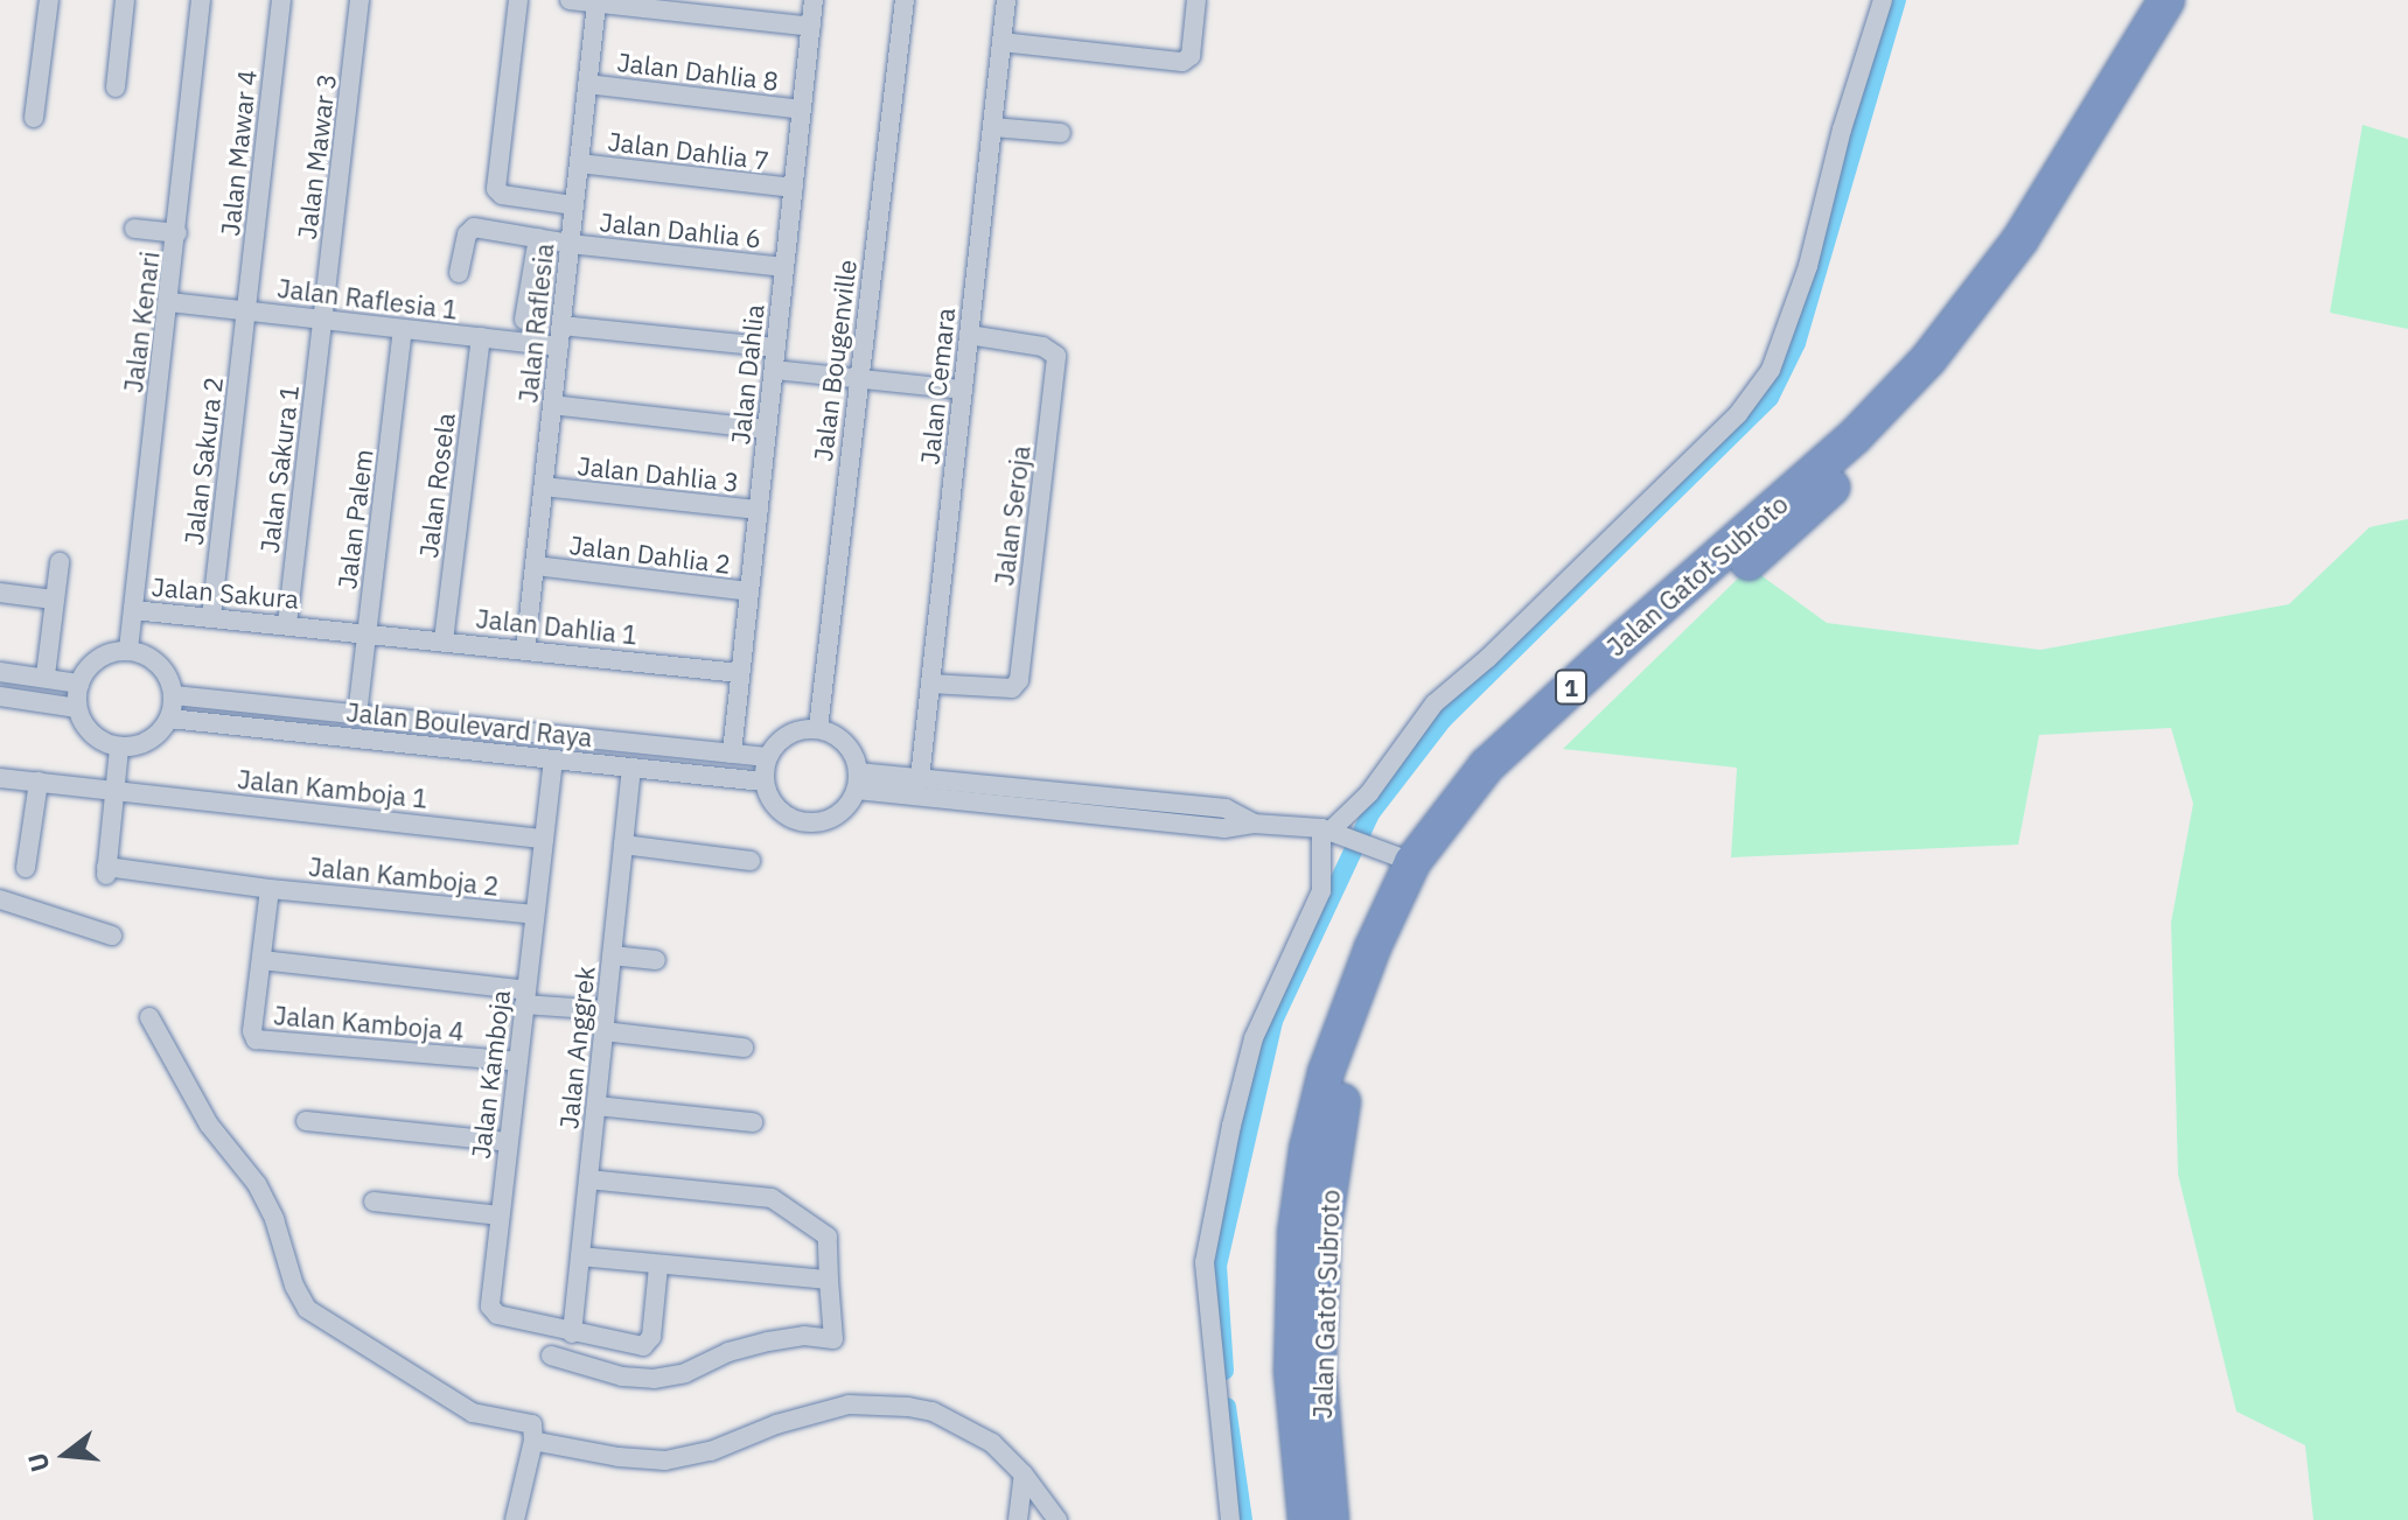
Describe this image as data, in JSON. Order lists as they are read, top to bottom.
{
  "streets": {
    "highway": ["Jalan Gatot Subroto", "1"],
    "street": [
      "Jalan Dahlia 8",
      "Jalan Dahlia 7",
      "Jalan Mawar 4",
      "Jalan Mawar 3",
      "Jalan Dahlia 6",
      "Jalan Raflesia 1",
      "Jalan Kenari",
      "Jalan Raflesia",
      "Jalan Bougenville",
      "Jalan Dahlia",
      "Jalan Cemara",
      "Jalan Sakura 2",
      "Jalan Sakura 1",
      "Jalan Dahlia 3",
      "Jalan Rosela",
      "Jalan Seroja",
      "Jalan Palem",
      "Jalan Dahlia 2",
      "Jalan Sakura",
      "Jalan Dahlia 1",
      "Jalan Boulevard Raya",
      "Jalan Kamboja 1",
      "Jalan Kamboja 2",
      "Jalan Kamboja 4",
      "Jalan Anggrek",
      "Jalan Kamboja"
    ]
  },
  "crossings": [
    ["Jalan Dahlia 8", "Jalan Raflesia"],
    ["Jalan Dahlia 8", "Jalan Dahlia"],
    ["Jalan Dahlia 7", "Jalan Raflesia"],
    ["Jalan Dahlia 7", "Jalan Dahlia"],
    ["Jalan Mawar 4", "Jalan Raflesia 1"],
    ["Jalan Mawar 4", "Jalan Sakura 2"],
    ["Jalan Mawar 3", "Jalan Raflesia 1"],
    ["Jalan Mawar 3", "Jalan Sakura 1"],
    ["Jalan Dahlia 6", "Jalan Raflesia"],
    ["Jalan Dahlia 6", "Jalan Dahlia"],
    ["Jalan Raflesia 1", "Jalan Kenari"],
    ["Jalan Raflesia 1", "Jalan Raflesia"],
    ["Jalan Raflesia 1", "Jalan Sakura 2"],
    ["Jalan Raflesia 1", "Jalan Sakura 1"],
    ["Jalan Raflesia 1", "Jalan Rosela"],
    ["Jalan Raflesia 1", "Jalan Palem"],
    ["Jalan Kenari", "Jalan Sakura"],
    ["Jalan Kenari", "Jalan Boulevard Raya"],
    ["Jalan Raflesia", "Jalan Dahlia 1"],
    ["Jalan Bougenville", "Jalan Boulevard Raya"],
    ["Jalan Dahlia", "Jalan Dahlia 3"],
    ["Jalan Dahlia", "Jalan Dahlia 2"],
    ["Jalan Dahlia", "Jalan Dahlia 1"],
    ["Jalan Dahlia", "Jalan Boulevard Raya"],
    ["Jalan Cemara", "Jalan Seroja"],
    ["Jalan Sakura 2", "Jalan Sakura"],
    ["Jalan Sakura 1", "Jalan Sakura"],
    ["Jalan Rosela", "Jalan Dahlia 1"],
    ["Jalan Palem", "Jalan Sakura"],
    ["Jalan Palem", "Jalan Dahlia 1"],
    ["Jalan Palem", "Jalan Boulevard Raya"],
    ["Jalan Sakura", "Jalan Dahlia 1"],
    ["Jalan Boulevard Raya", "Jalan Anggrek"],
    ["Jalan Boulevard Raya", "Jalan Kamboja"],
    ["Jalan Kamboja 1", "Jalan Kamboja 2"],
    ["Jalan Kamboja 1", "Jalan Kamboja"],
    ["Jalan Kamboja 2", "Jalan Kamboja 4"],
    ["Jalan Kamboja 2", "Jalan Kamboja"],
    ["Jalan Kamboja 4", "Jalan Kamboja"],
    ["Jalan Anggrek", "Jalan Kamboja"]
  ],
  "north": "left"
}
